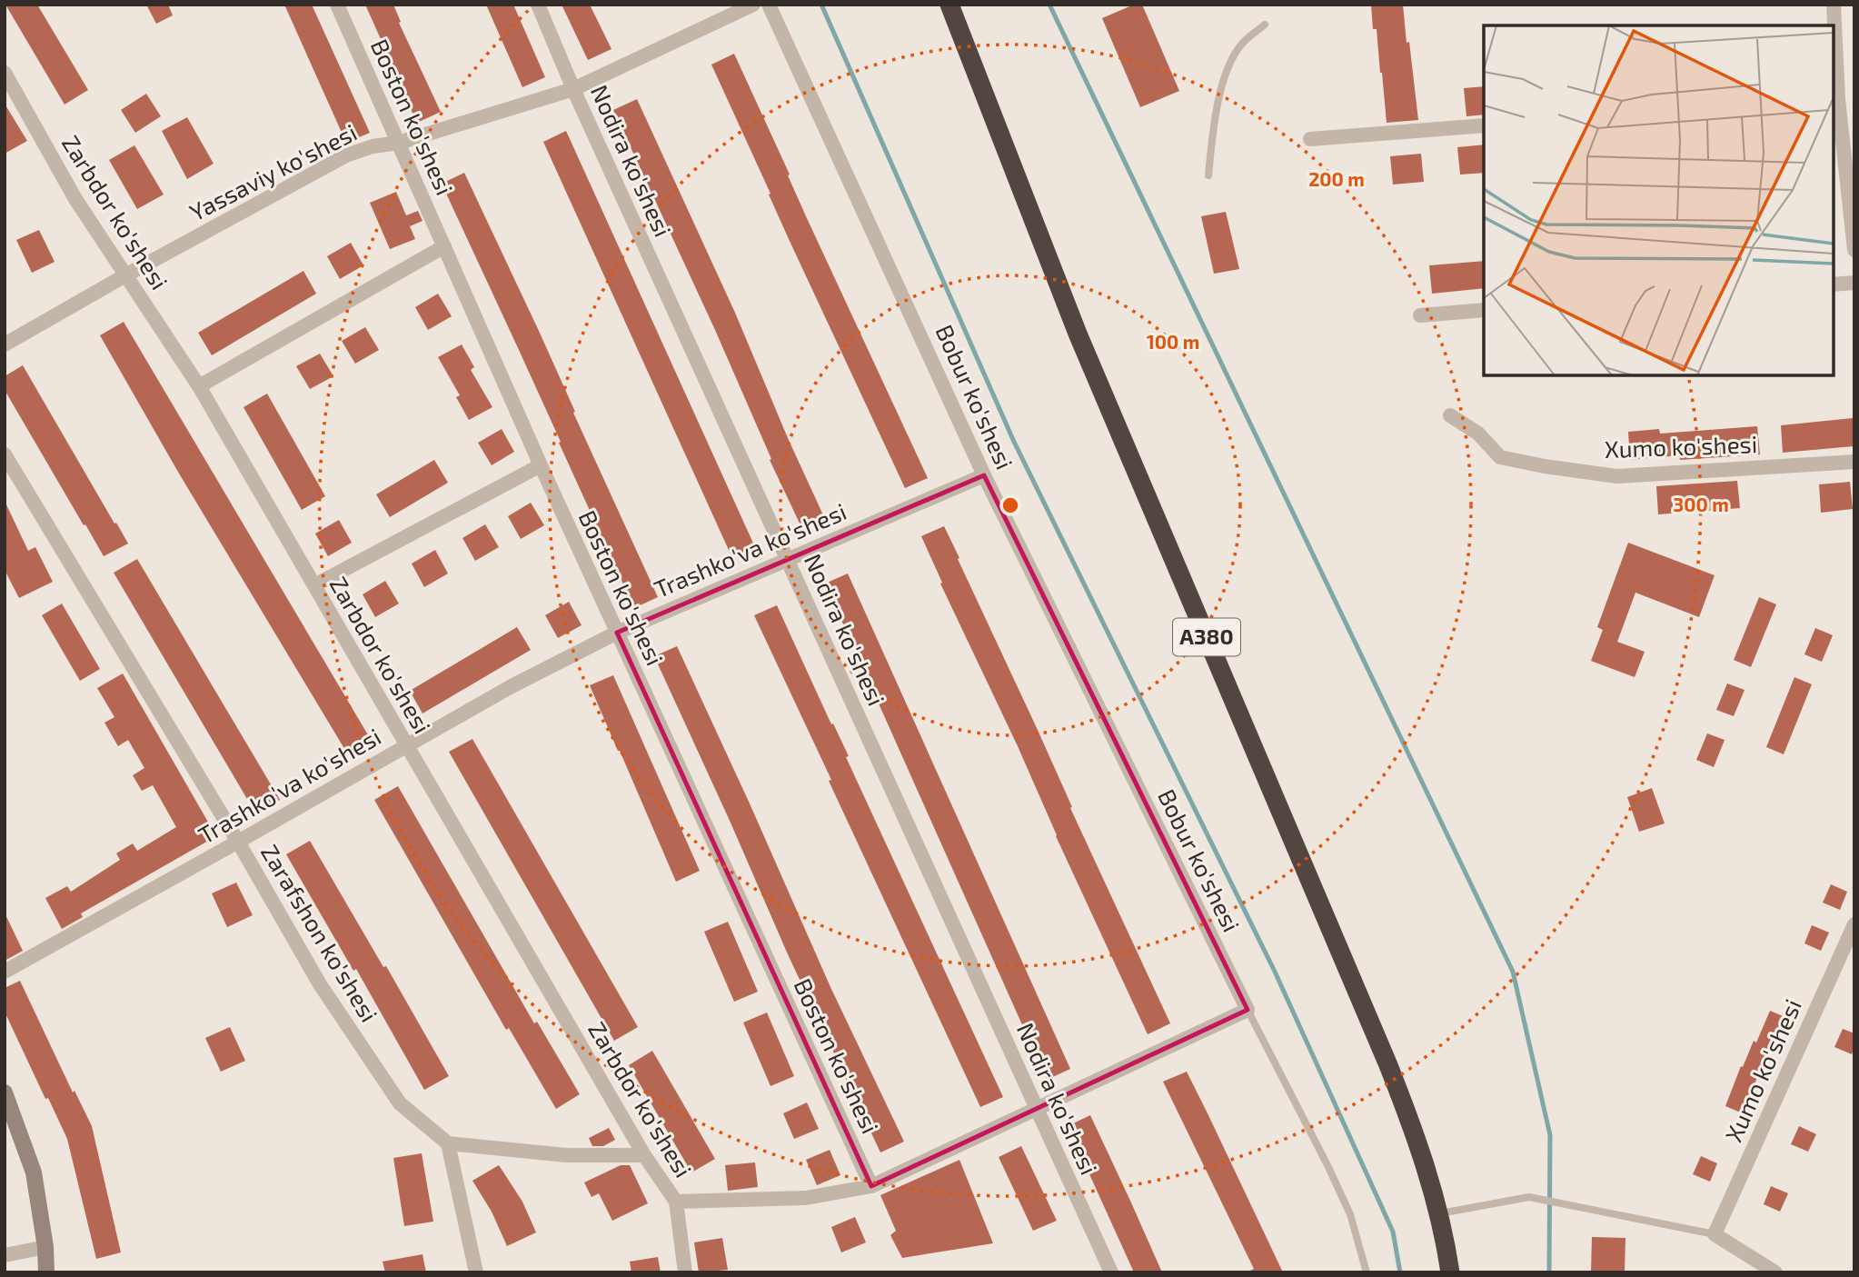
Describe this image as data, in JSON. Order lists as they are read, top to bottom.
{
  "streets": {
    "highway": ["A380"],
    "street": [
      "Boston ko'shesi",
      "Nodira ko'shesi",
      "Yassaviy ko'shesi",
      "Zarbdor ko'shesi",
      "Bobur ko'shesi",
      "Xumo ko'shesi",
      "Trashko'va ko'shesi",
      "Zarafshon ko'shesi"
    ]
  },
  "crossings": [
    ["Boston ko'shesi", "Yassaviy ko'shesi"],
    ["Boston ko'shesi", "Trashko'va ko'shesi"],
    ["Nodira ko'shesi", "Yassaviy ko'shesi"],
    ["Nodira ko'shesi", "Trashko'va ko'shesi"],
    ["Yassaviy ko'shesi", "Zarbdor ko'shesi"],
    ["Zarbdor ko'shesi", "Trashko'va ko'shesi"],
    ["Bobur ko'shesi", "Trashko'va ko'shesi"],
    ["Trashko'va ko'shesi", "Zarafshon ko'shesi"]
  ],
  "rings": ["200 m", "100 m", "300 m"]
}
